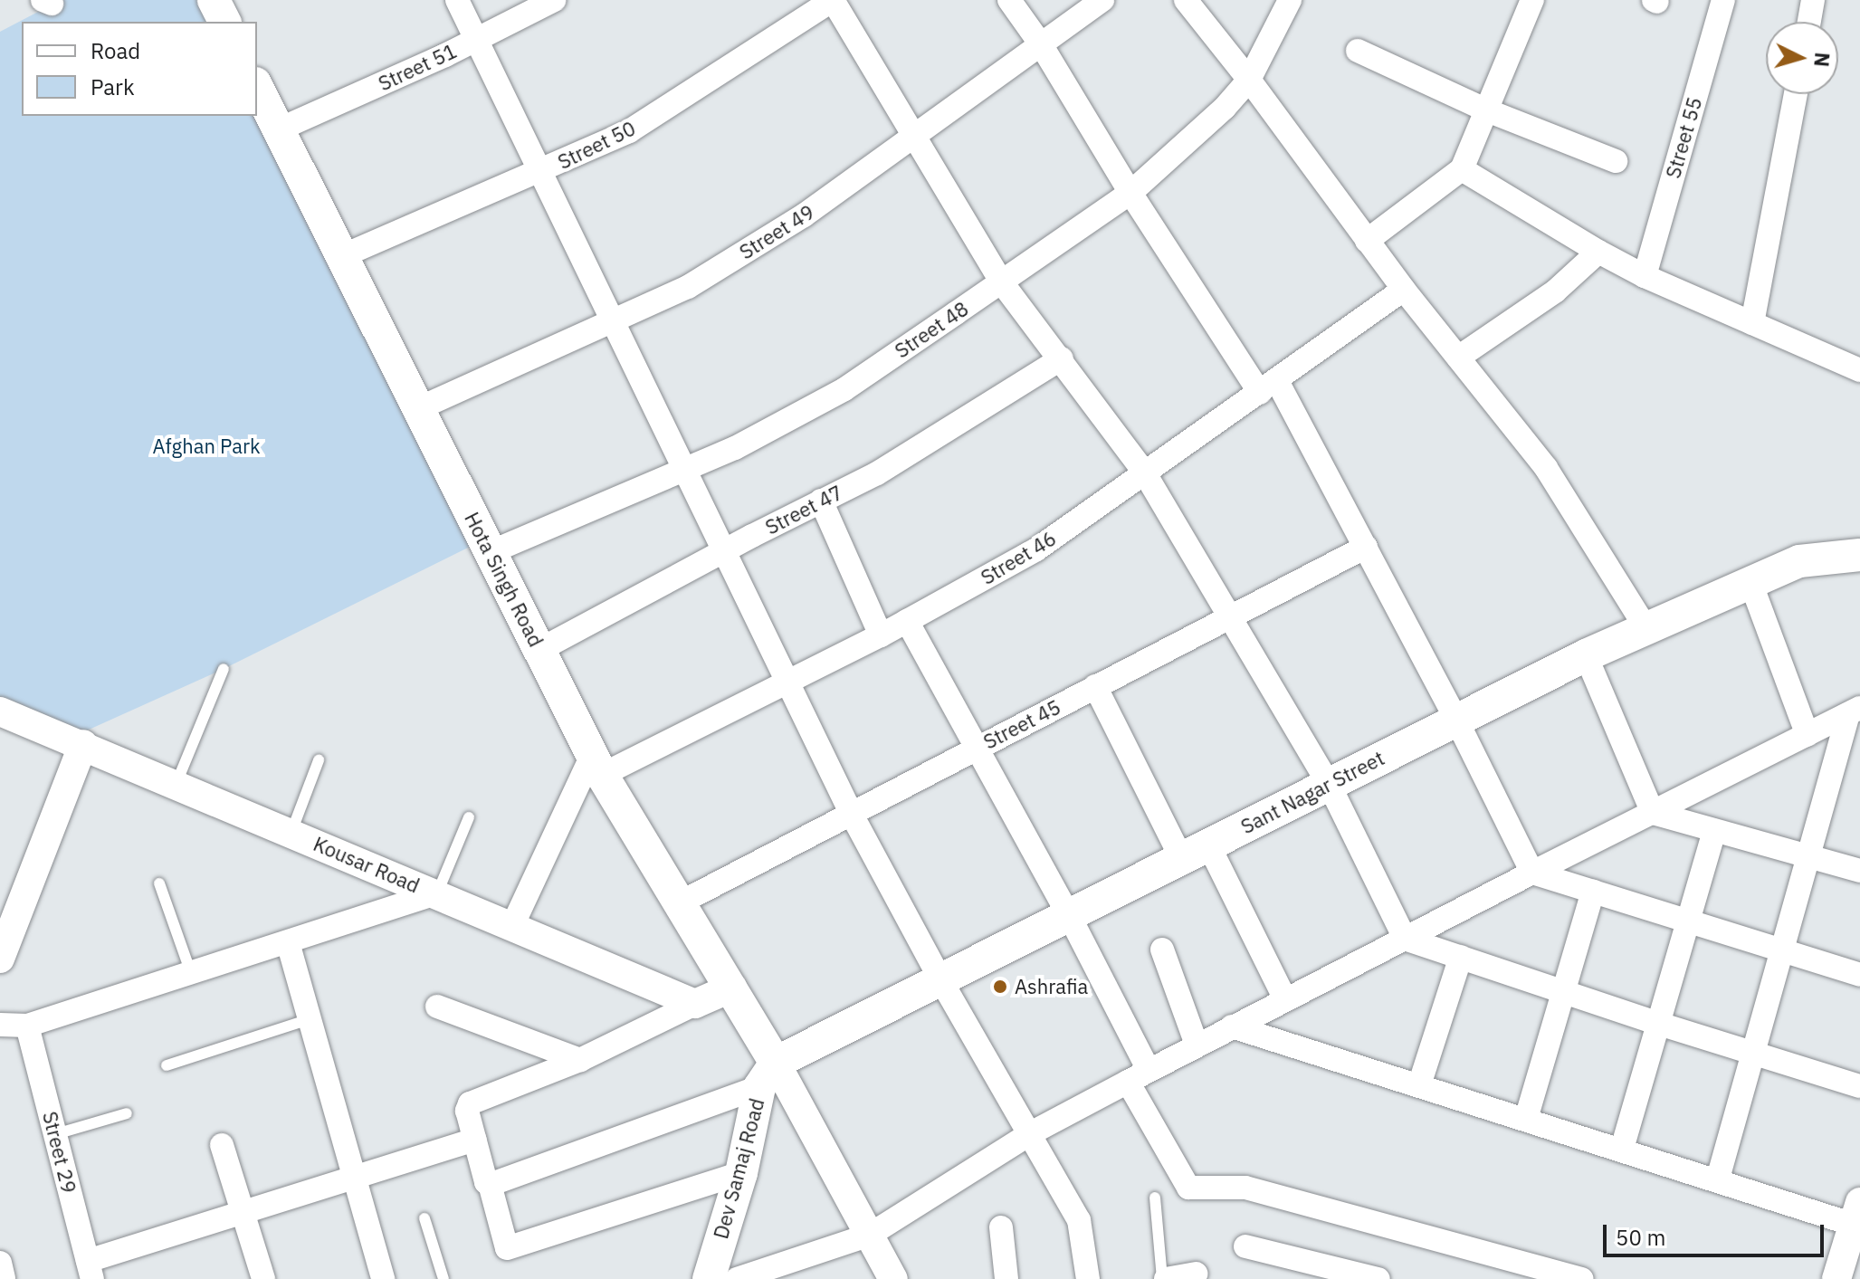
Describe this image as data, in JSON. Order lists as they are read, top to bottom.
{
  "streets": {
    "main road": ["Hota Singh Road", "Sant Nagar Street", "Dev Samaj Road"],
    "street": [
      "Street 51",
      "Street 55",
      "Street 50",
      "Street 49",
      "Street 48",
      "Street 47",
      "Street 46",
      "Street 45",
      "Kousar Road",
      "Street 29"
    ]
  },
  "crossings": [
    ["Street 51", "Hota Singh Road"],
    ["Street 50", "Hota Singh Road"],
    ["Street 49", "Hota Singh Road"],
    ["Street 48", "Hota Singh Road"],
    ["Street 47", "Hota Singh Road"],
    ["Street 46", "Hota Singh Road"],
    ["Hota Singh Road", "Street 45"],
    ["Hota Singh Road", "Sant Nagar Street"],
    ["Hota Singh Road", "Dev Samaj Road"],
    ["Sant Nagar Street", "Dev Samaj Road"]
  ],
  "parks": ["Afghan Park"],
  "places": ["Ashrafia"],
  "legend": ["Road", "Park"],
  "scale_bar": "50 m",
  "north": "right"
}
